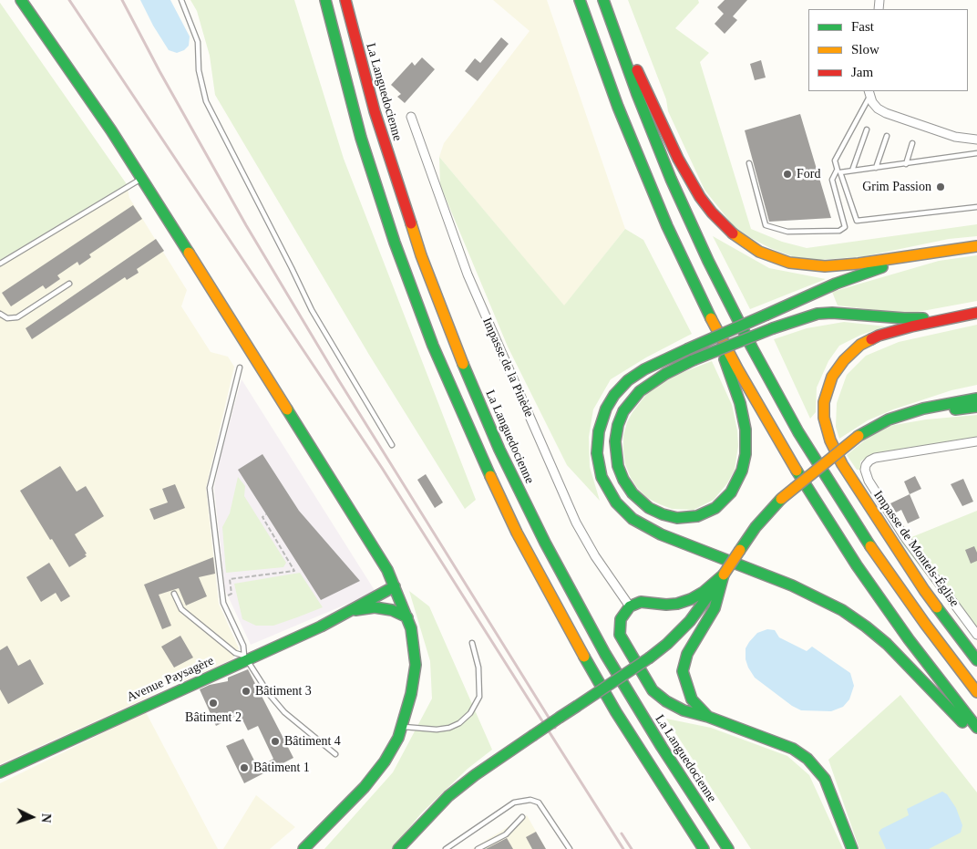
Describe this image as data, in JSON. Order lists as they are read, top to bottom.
{
  "streets": {
    "main road": ["La Languedocienne", "Avenue Paysagère"],
    "street": ["Impasse de la Pinède", "Impasse de Montels-Église"]
  },
  "places": [
    "Ford",
    "Grim Passion",
    "Bâtiment 3",
    "Bâtiment 2",
    "Bâtiment 4",
    "Bâtiment 1"
  ],
  "legend": ["Fast", "Slow", "Jam"],
  "north": "right"
}
